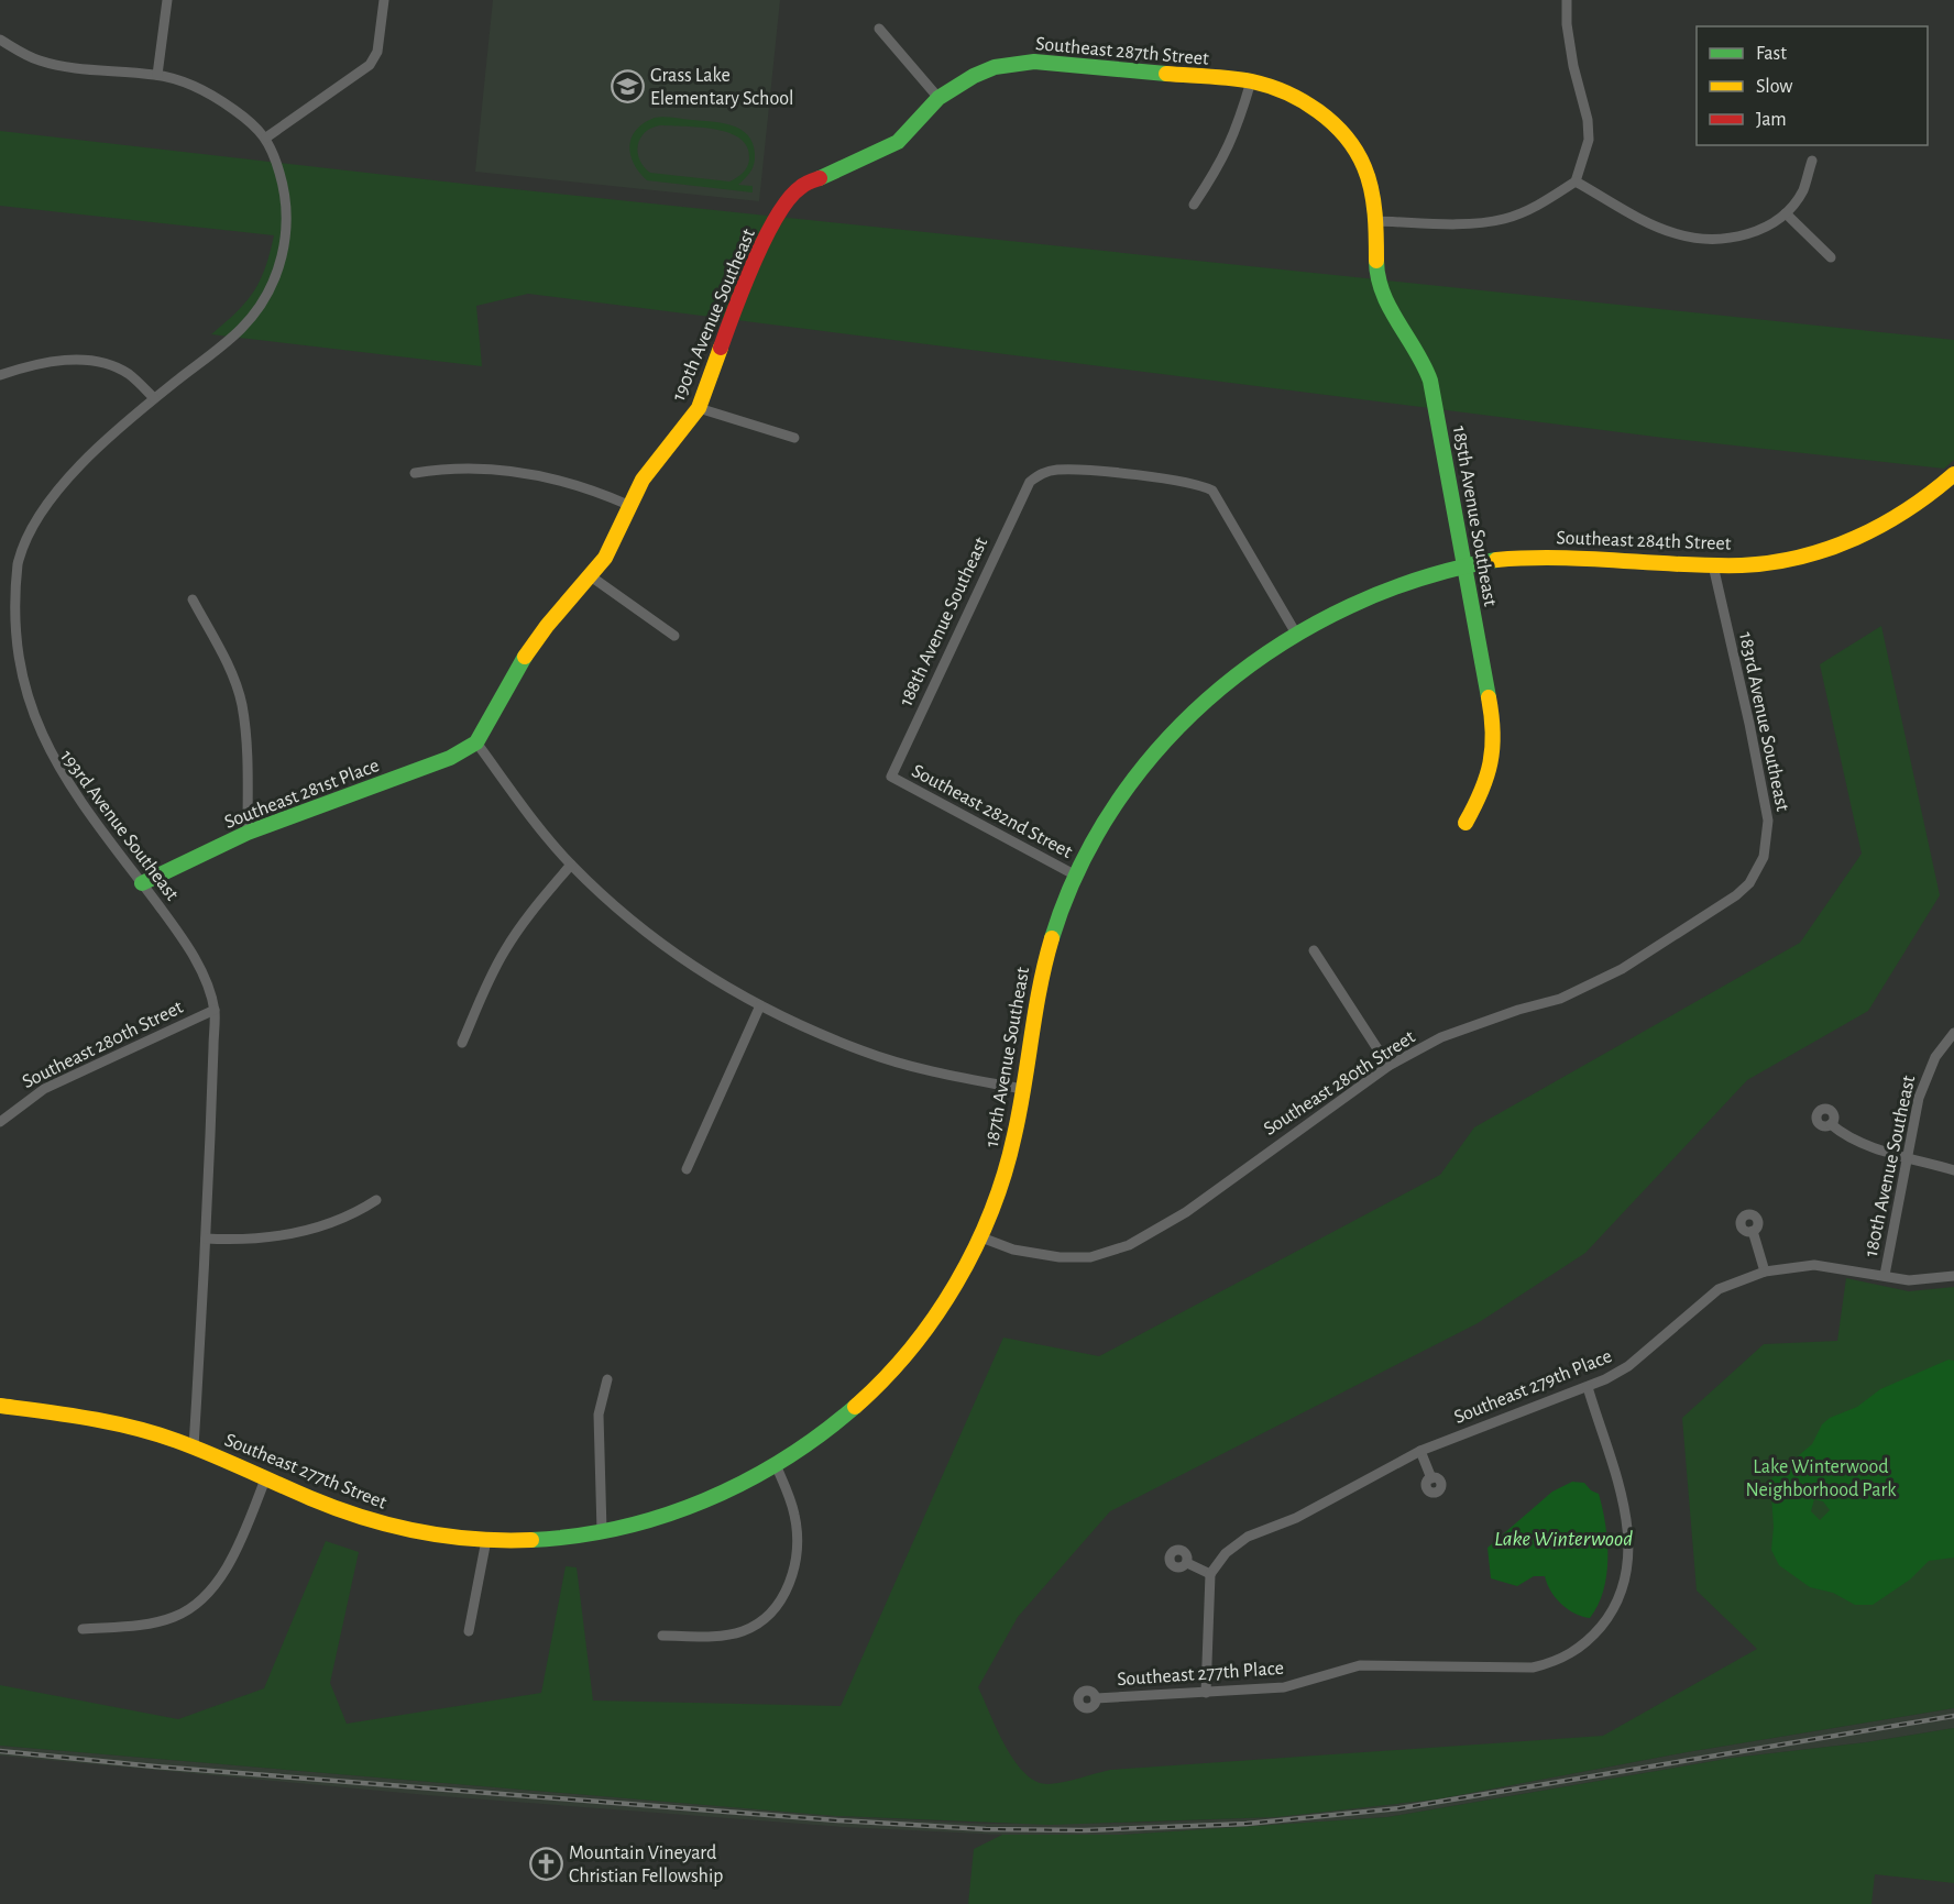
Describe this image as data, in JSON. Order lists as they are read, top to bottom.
{
  "streets": {
    "street": [
      "Southeast 287th Street",
      "190th Avenue Southeast",
      "185th Avenue Southeast",
      "Southeast 284th Street",
      "188th Avenue Southeast",
      "183rd Avenue Southeast",
      "Southeast 281st Place",
      "Southeast 282nd Street",
      "193rd Avenue Southeast",
      "Southeast 280th Street",
      "187th Avenue Southeast",
      "180th Avenue Southeast",
      "Southeast 279th Place",
      "Southeast 277th Street",
      "Southeast 277th Place"
    ]
  },
  "crossings": [
    ["Southeast 287th Street", "190th Avenue Southeast"],
    ["Southeast 287th Street", "185th Avenue Southeast"],
    ["190th Avenue Southeast", "Southeast 281st Place"],
    ["185th Avenue Southeast", "Southeast 284th Street"],
    ["Southeast 284th Street", "188th Avenue Southeast"],
    ["Southeast 284th Street", "183rd Avenue Southeast"],
    ["Southeast 284th Street", "187th Avenue Southeast"],
    ["188th Avenue Southeast", "Southeast 282nd Street"],
    ["188th Avenue Southeast", "187th Avenue Southeast"],
    ["183rd Avenue Southeast", "Southeast 280th Street"],
    ["Southeast 281st Place", "193rd Avenue Southeast"],
    ["Southeast 282nd Street", "187th Avenue Southeast"],
    ["193rd Avenue Southeast", "Southeast 280th Street"],
    ["193rd Avenue Southeast", "Southeast 277th Street"],
    ["Southeast 280th Street", "187th Avenue Southeast"],
    ["187th Avenue Southeast", "Southeast 277th Street"],
    ["180th Avenue Southeast", "Southeast 279th Place"],
    ["Southeast 279th Place", "Southeast 277th Place"]
  ],
  "water": ["Lake Winterwood"],
  "parks": ["Lake Winterwood Neighborhood Park"],
  "places": {
    "school or university": ["Grass Lake Elementary School"],
    "church": ["Mountain Vineyard Christian Fellowship"]
  },
  "legend": ["Fast", "Slow", "Jam"]
}
